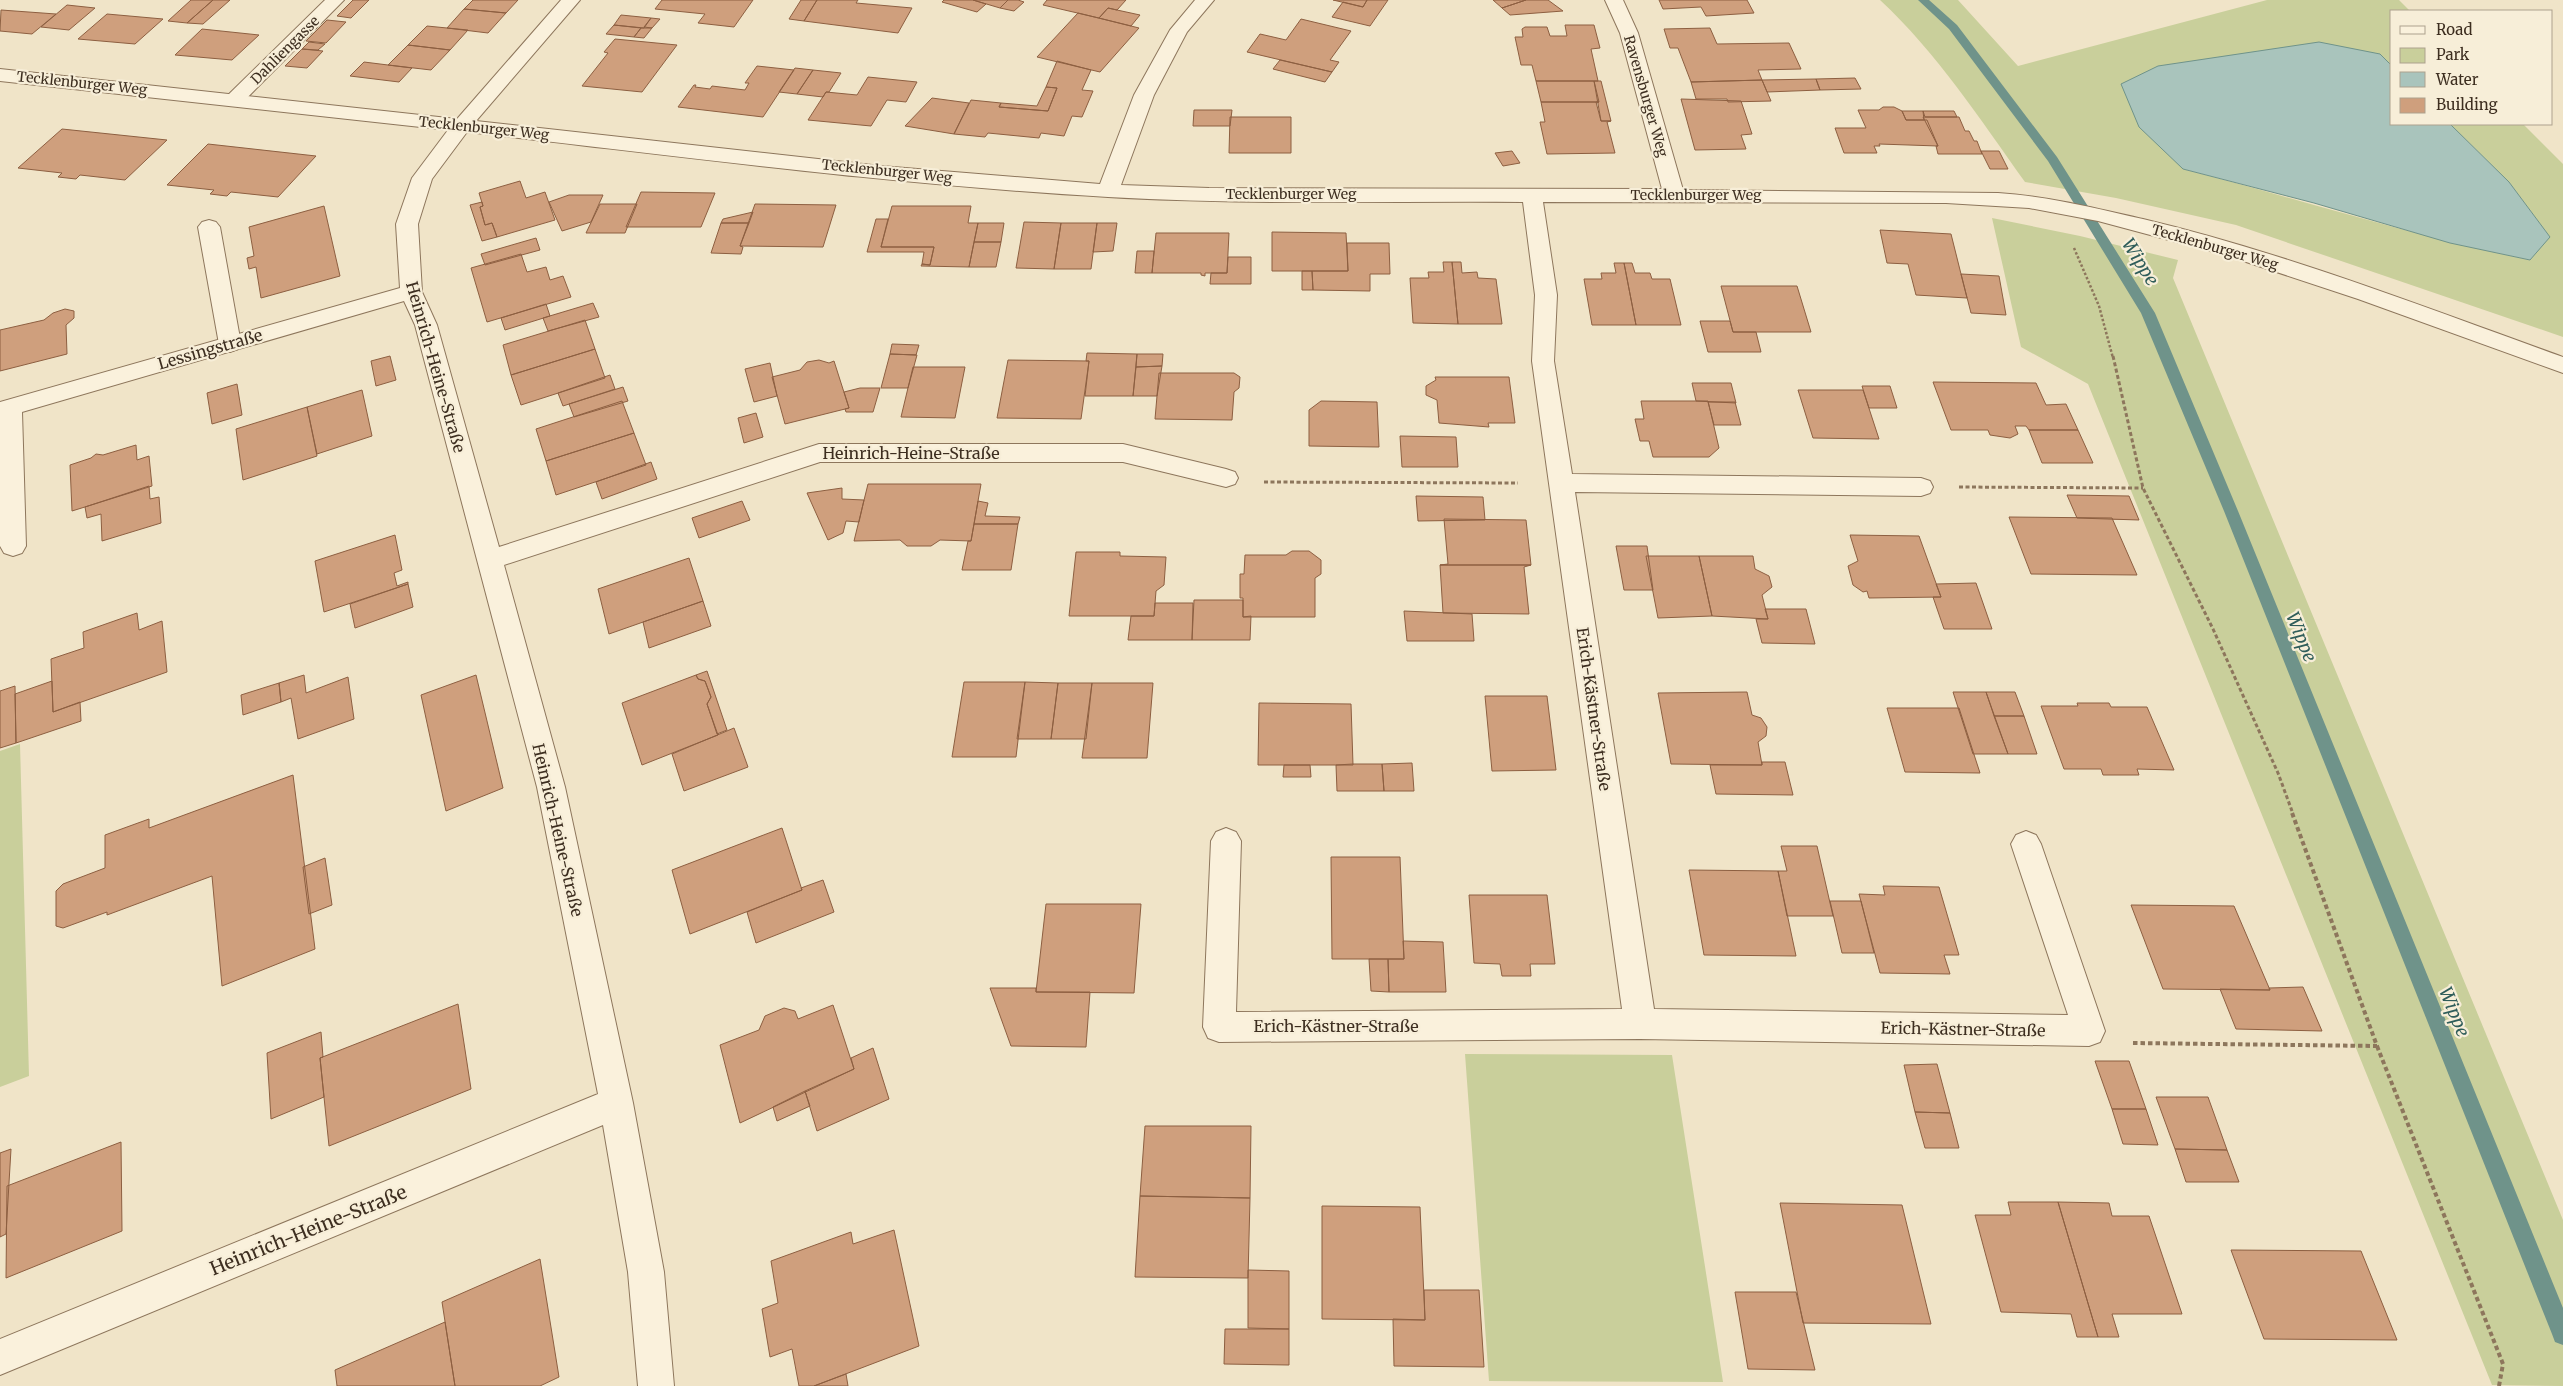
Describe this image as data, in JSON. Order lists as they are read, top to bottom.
{
  "streets": {
    "street": [
      "Dahliengasse",
      "Tecklenburger Weg",
      "Ravensburger Weg",
      "Lessingstraße",
      "Heinrich-Heine-Straße",
      "Erich-Kästner-Straße"
    ]
  },
  "crossings": [
    ["Dahliengasse", "Tecklenburger Weg"],
    ["Tecklenburger Weg", "Ravensburger Weg"],
    ["Tecklenburger Weg", "Heinrich-Heine-Straße"],
    ["Tecklenburger Weg", "Erich-Kästner-Straße"],
    ["Lessingstraße", "Heinrich-Heine-Straße"]
  ],
  "water": ["Wippe"],
  "legend": [
    "Road",
    "Park",
    "Water",
    "Building"
  ]
}
